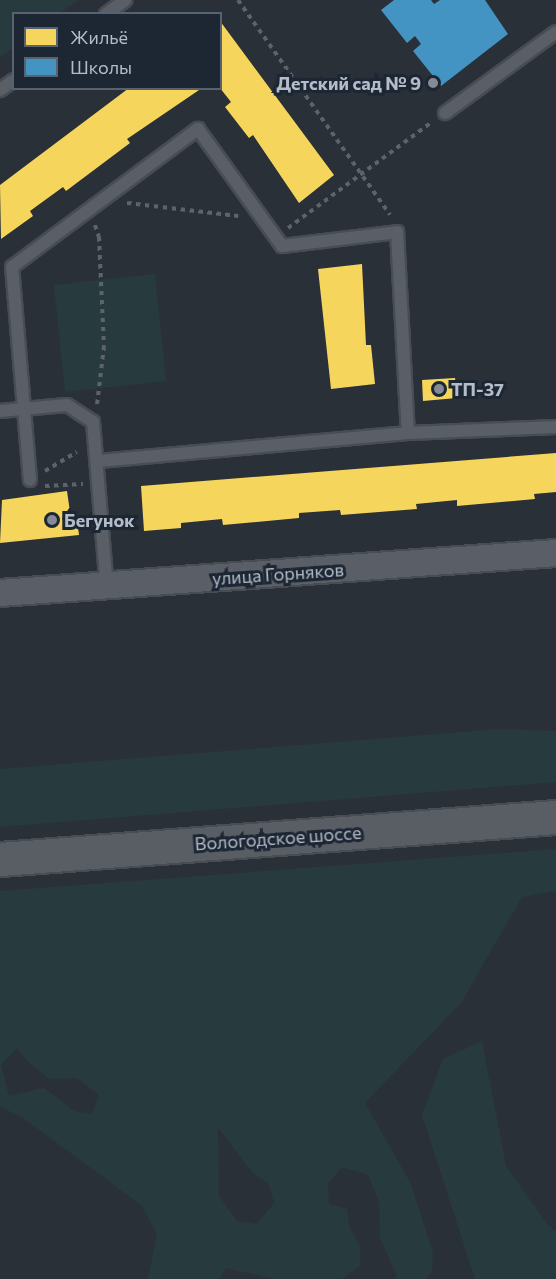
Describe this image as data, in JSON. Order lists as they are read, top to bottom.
{
  "streets": {
    "main road": ["Вологодское шоссе"],
    "street": ["улица Горняков"]
  },
  "places": ["Детский сад № 9", "ТП-37", "Бегунок"],
  "legend": ["Жильё", "Школы"]
}
